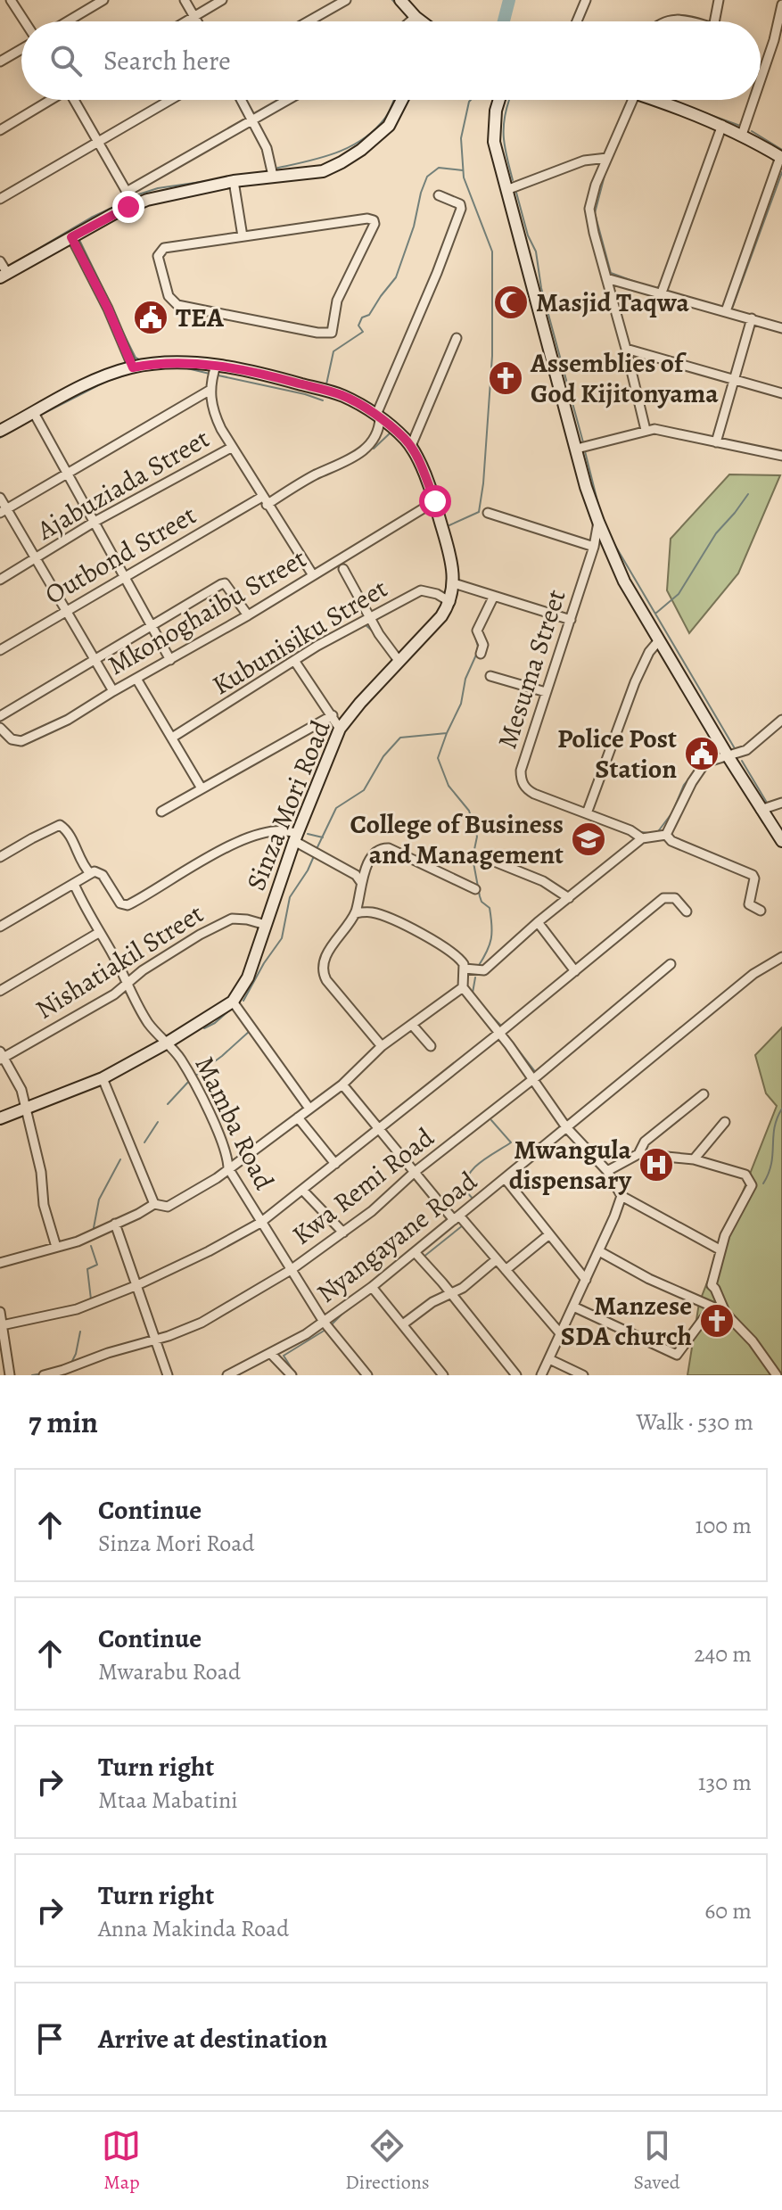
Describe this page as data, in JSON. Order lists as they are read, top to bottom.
{
  "streets": {
    "street": [
      "Ajabuziada Street",
      "Outbond Street",
      "Mkonoghaibu Street",
      "Kubunisiku Street",
      "Mesuma Street",
      "Sinza Mori Road",
      "Nishatiakil Street",
      "Mamba Road",
      "Kwa Remi Road",
      "Nyangayane Road"
    ]
  },
  "crossings": [
    ["Outbond Street", "Sinza Mori Road"],
    ["Mkonoghaibu Street", "Sinza Mori Road"],
    ["Kubunisiku Street", "Sinza Mori Road"],
    ["Sinza Mori Road", "Nishatiakil Street"],
    ["Sinza Mori Road", "Mamba Road"],
    ["Nishatiakil Street", "Mamba Road"],
    ["Mamba Road", "Kwa Remi Road"],
    ["Mamba Road", "Nyangayane Road"]
  ],
  "places": {
    "mosque": ["Masjid Taqwa"],
    "public building": ["TEA", "Police Post Station"],
    "church": ["Assemblies of God Kijitonyama", "Manzese SDA church"],
    "school or university": ["College of Business and Management"],
    "hospital": ["Mwangula dispensary"]
  },
  "page": {
    "search": "Search here",
    "heading": ["7 min", "Walk · 530 m"],
    "list": [
      ["Continue", "Sinza Mori Road", "100 m"],
      ["Continue", "Mwarabu Road", "240 m"],
      ["Turn right", "Mtaa Mabatini", "130 m"],
      ["Turn right", "Anna Makinda Road", "60 m"],
      "Arrive at destination"
    ],
    "nav": ["Map", "Directions", "Saved"]
  }
}
